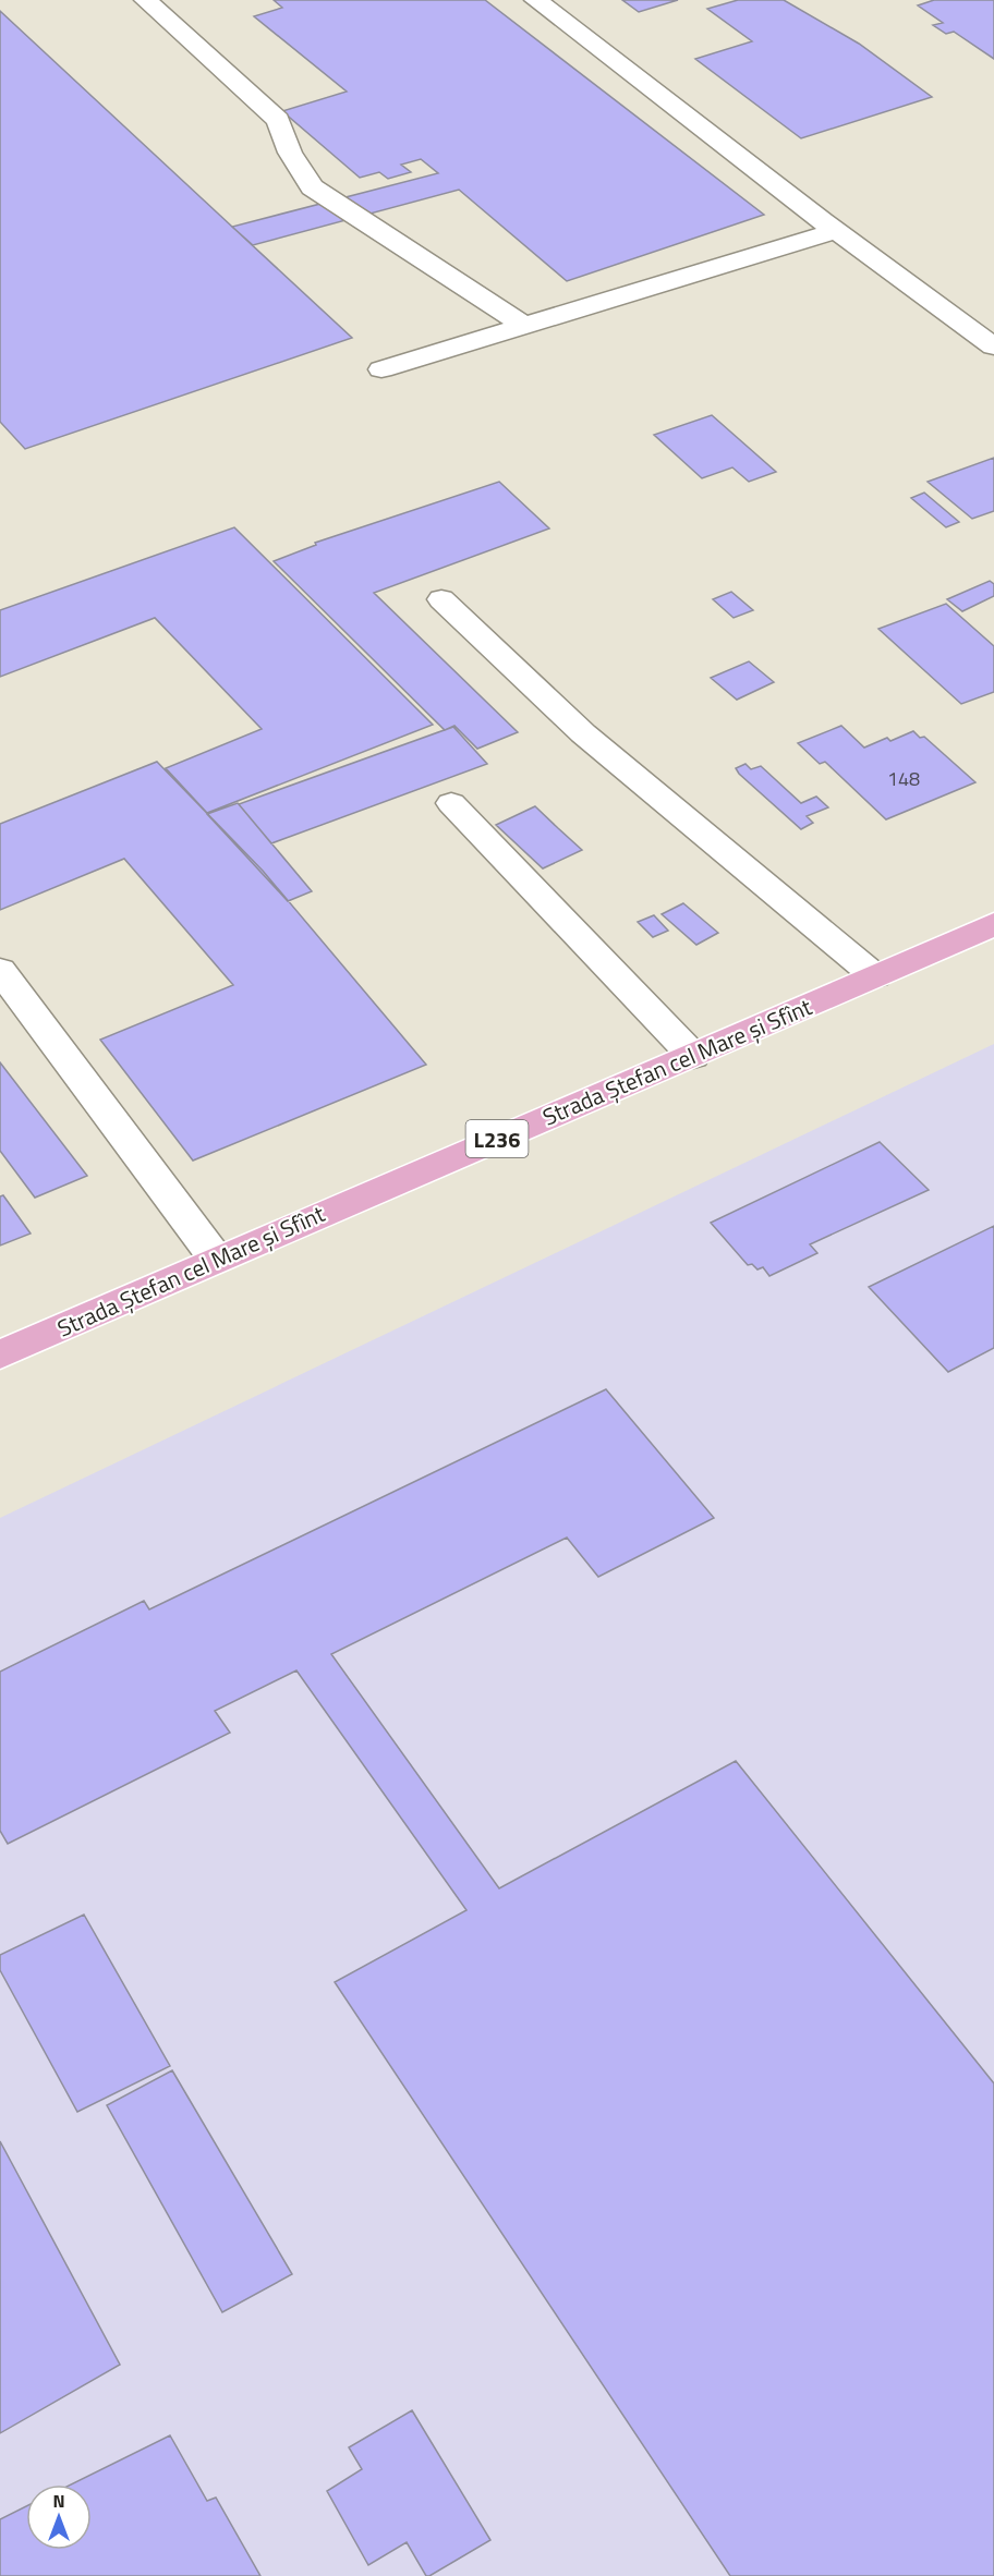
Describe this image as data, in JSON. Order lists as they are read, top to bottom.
{
  "streets": {
    "main road": ["Strada Ștefan cel Mare și Sfînt", "L236"]
  },
  "house_numbers": ["148"],
  "north": "top"
}
